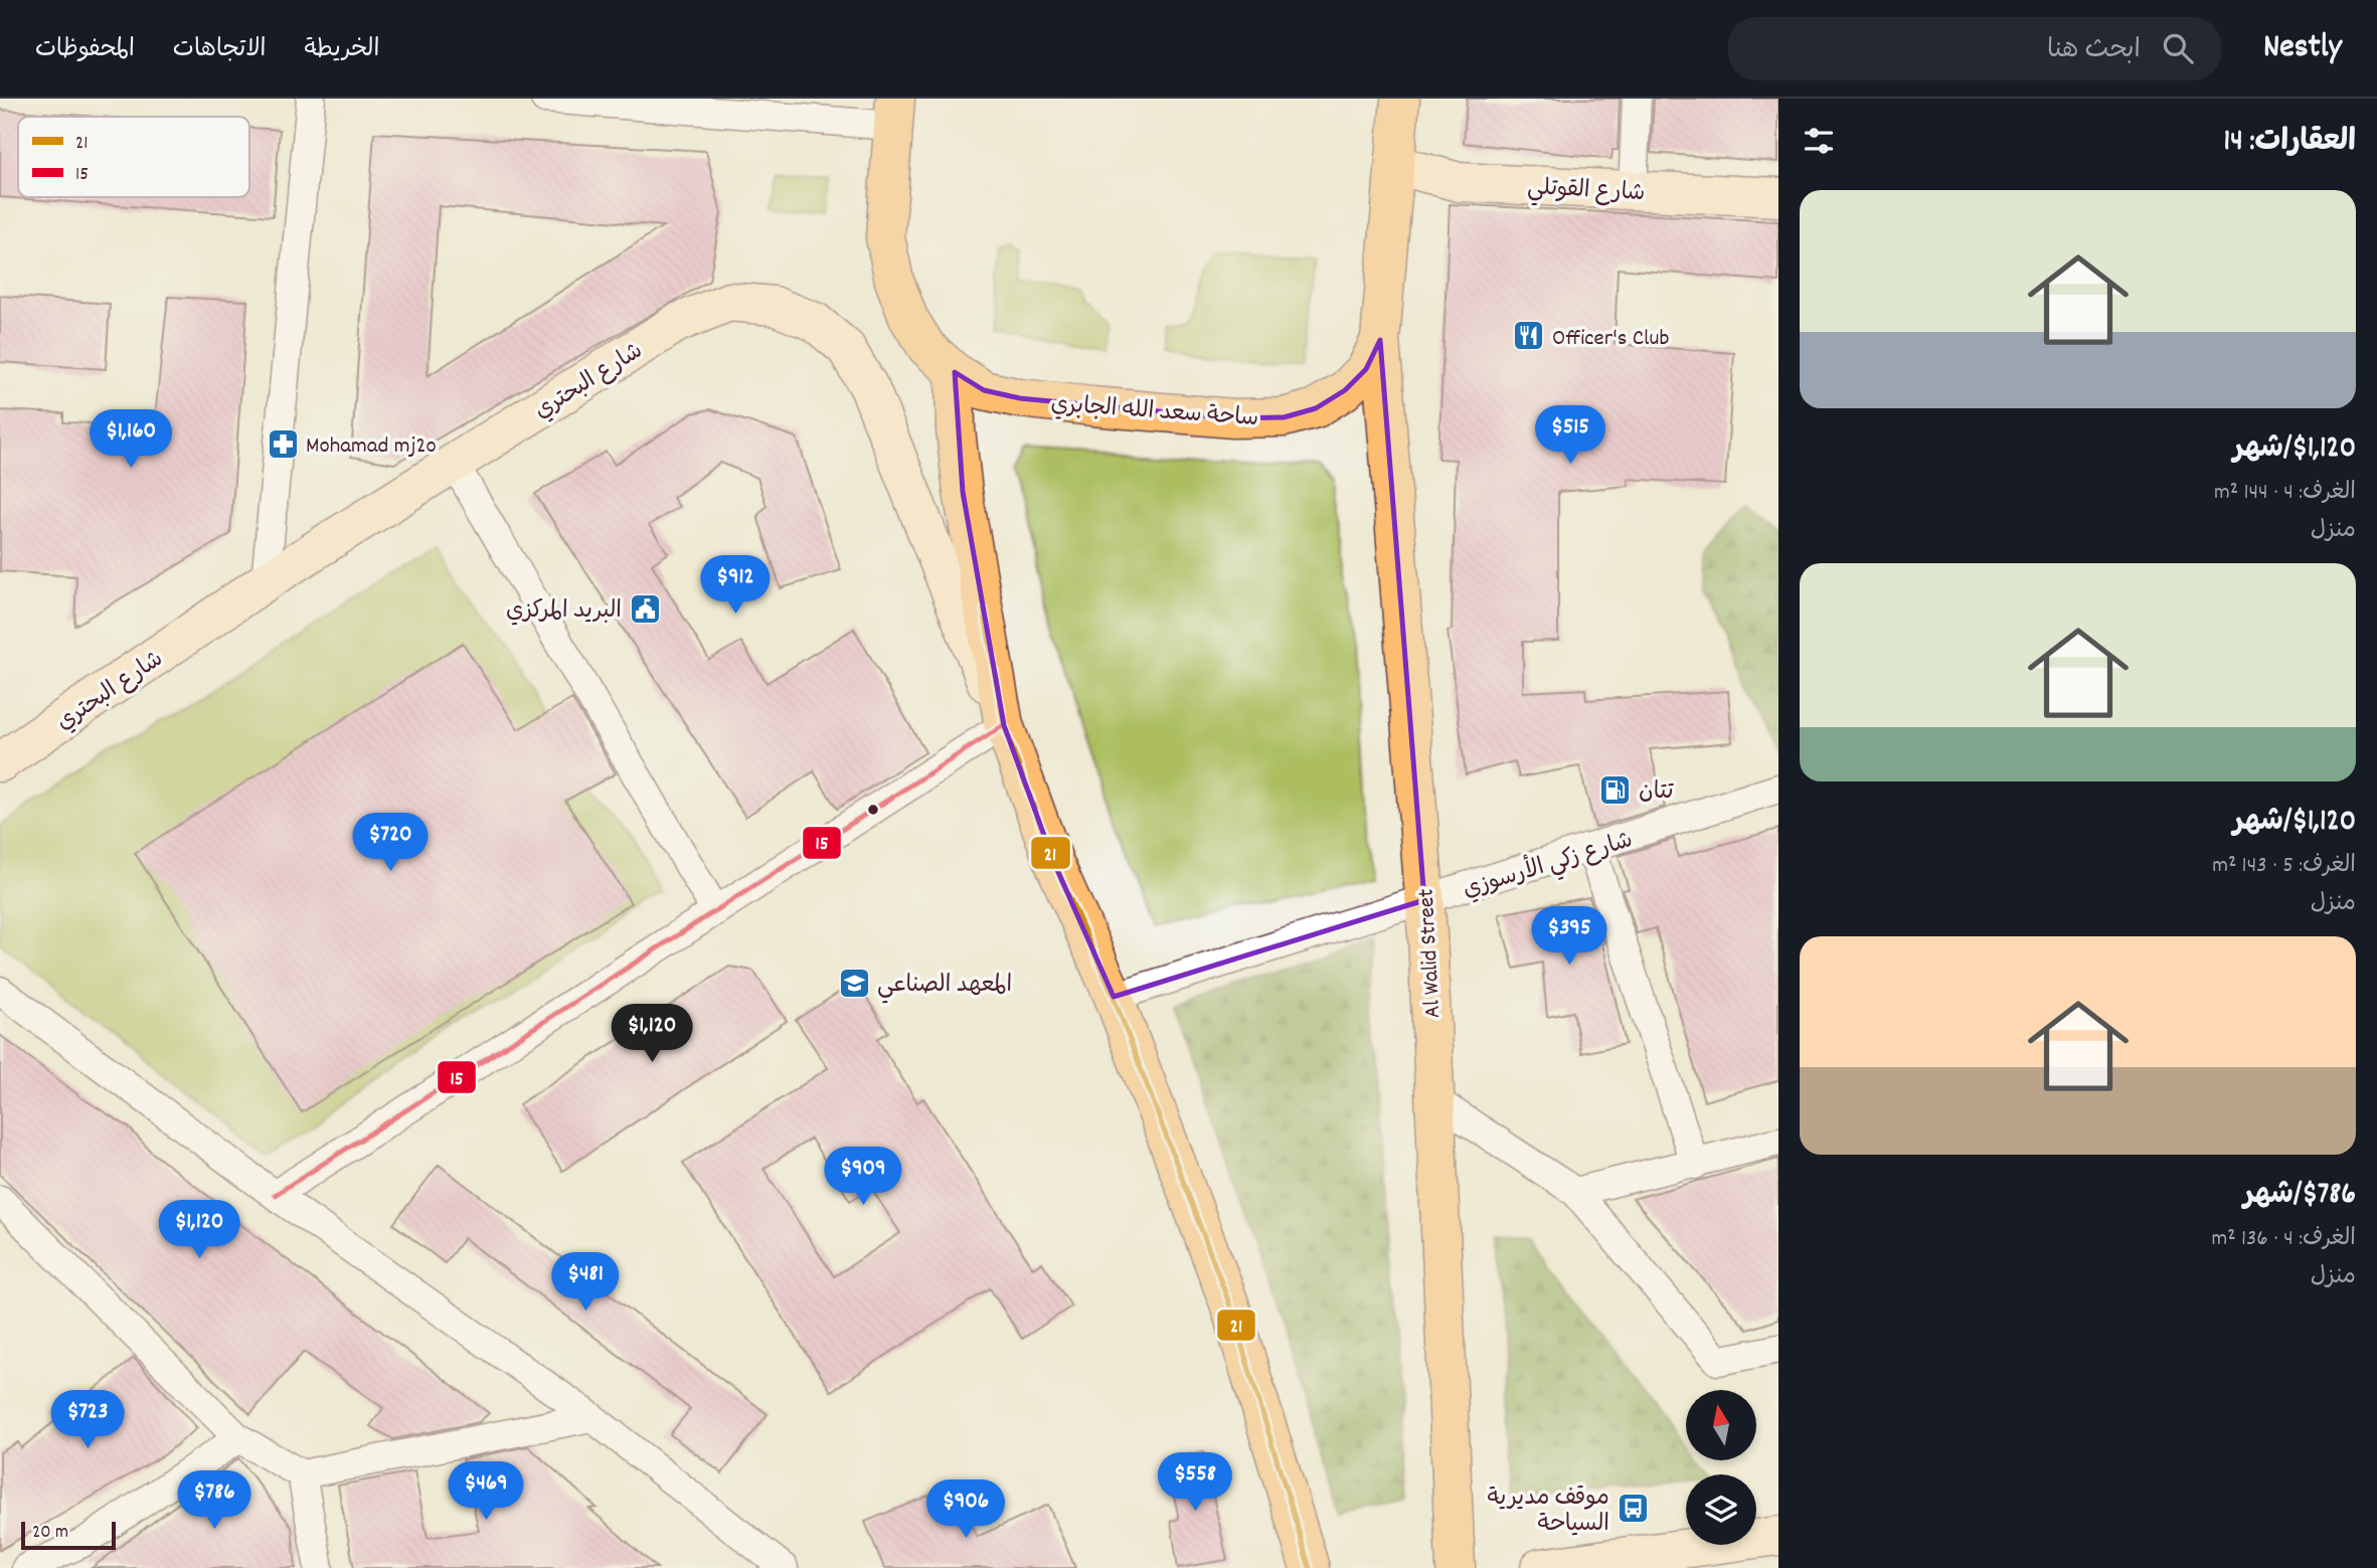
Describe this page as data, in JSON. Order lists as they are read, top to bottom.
{
  "streets": {
    "main road": [
      "شارع القوتلي",
      "شارع البحتري",
      "ساحة سعد الله الجابري",
      "Al Walid Street"
    ],
    "street": ["شارع زكي الأرسوزي"]
  },
  "crossings": [
    ["شارع القوتلي", "ساحة سعد الله الجابري"],
    ["ساحة سعد الله الجابري", "Al Walid Street"],
    ["شارع زكي الأرسوزي", "Al Walid Street"]
  ],
  "places": {
    "restaurant": ["Officer's Club"],
    "pharmacy": ["Mohamad mj2o"],
    "public building": ["البريد المركزي"],
    "fuel station": ["تتان"],
    "school or university": ["المعهد الصناعي"],
    "bus stop": ["موقف مديرية السياحة"]
  },
  "lines": ["transit line 21", "transit line 15"],
  "legend": ["21", "15"],
  "scale_bar": "20 m",
  "north": "top",
  "page": {
    "header": "Nestly",
    "search": "ابحث هنا",
    "nav": ["الخريطة", "الاتجاهات", "المحفوظات"],
    "heading": "العقارات: 14",
    "list": [
      {
        "name": "$1,120/شهر",
        "note": "الغرف: 4 · 144 m² · منزل"
      },
      {
        "name": "$1,120/شهر",
        "note": "الغرف: 5 · 143 m² · منزل"
      },
      {
        "name": "$786/شهر",
        "note": "الغرف: 4 · 136 m² · منزل"
      }
    ],
    "price": [
      "$515",
      "$1,160",
      "$912",
      "$720",
      "$395",
      "$1,120",
      "$909",
      "$1,120",
      "$481",
      "$723",
      "$558",
      "$469",
      "$786",
      "$906"
    ],
    "scale": "20 m"
  }
}
